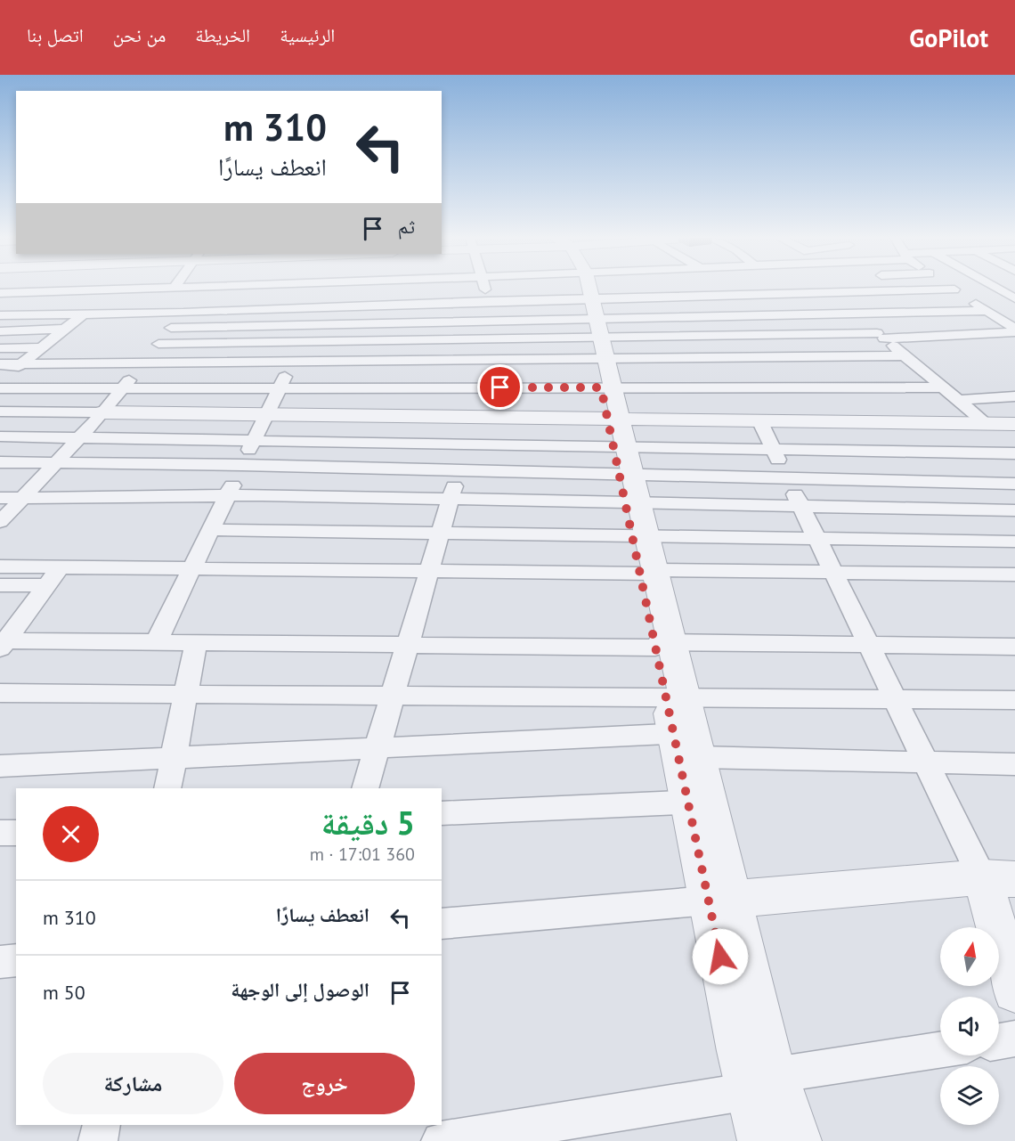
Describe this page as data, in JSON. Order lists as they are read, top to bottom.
{
  "north": "top",
  "page": {
    "header": "GoPilot",
    "nav": [
      "الرئيسية",
      "الخريطة",
      "من نحن",
      "اتصل بنا"
    ],
    "turn": ["310 m", "انعطف يسارًا"],
    "then": "ثم",
    "heading": ["5 دقيقة", "360 m · 17:01"],
    "list": [
      {
        "name": "انعطف يسارًا",
        "value": "310 m"
      },
      {
        "name": "الوصول إلى الوجهة",
        "value": "50 m"
      }
    ],
    "buttons": ["خروج", "مشاركة"]
  }
}
